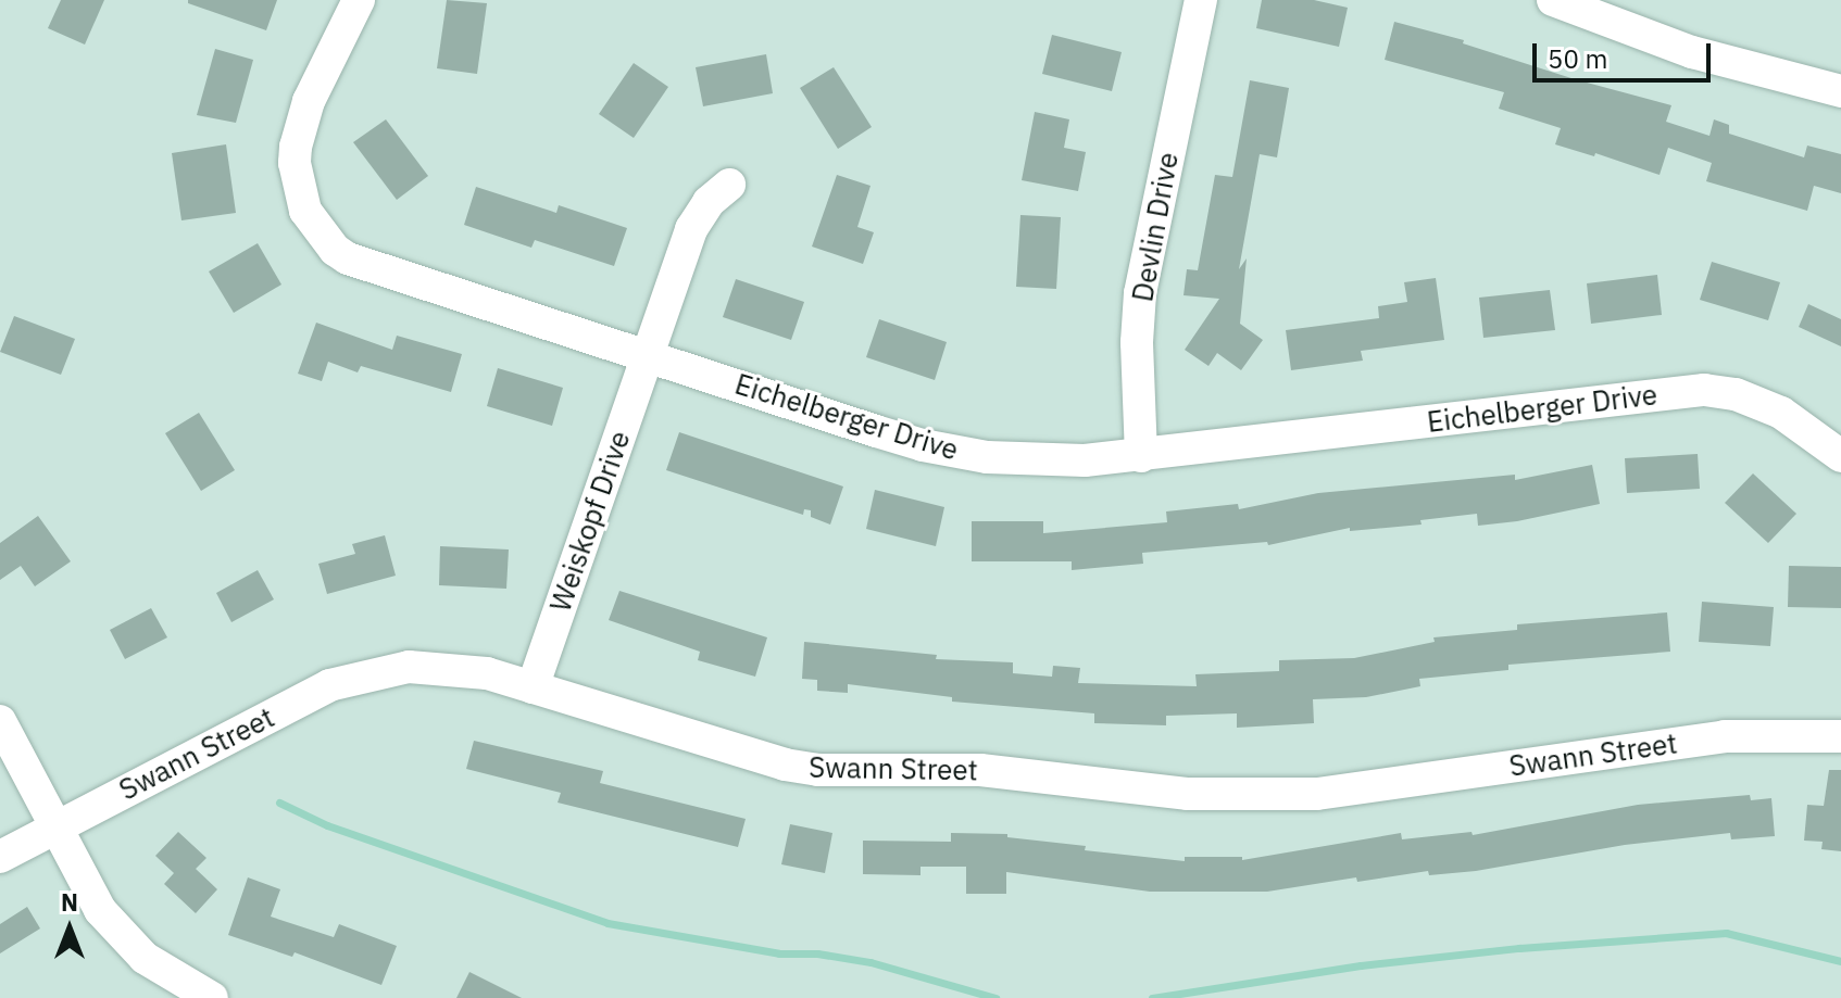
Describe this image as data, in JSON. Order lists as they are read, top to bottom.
{
  "streets": {
    "street": [
      "Devlin Drive",
      "Eichelberger Drive",
      "Weiskopf Drive",
      "Swann Street"
    ]
  },
  "crossings": [
    ["Devlin Drive", "Eichelberger Drive"],
    ["Eichelberger Drive", "Weiskopf Drive"],
    ["Weiskopf Drive", "Swann Street"]
  ],
  "scale_bar": "50 m",
  "north": "top"
}
